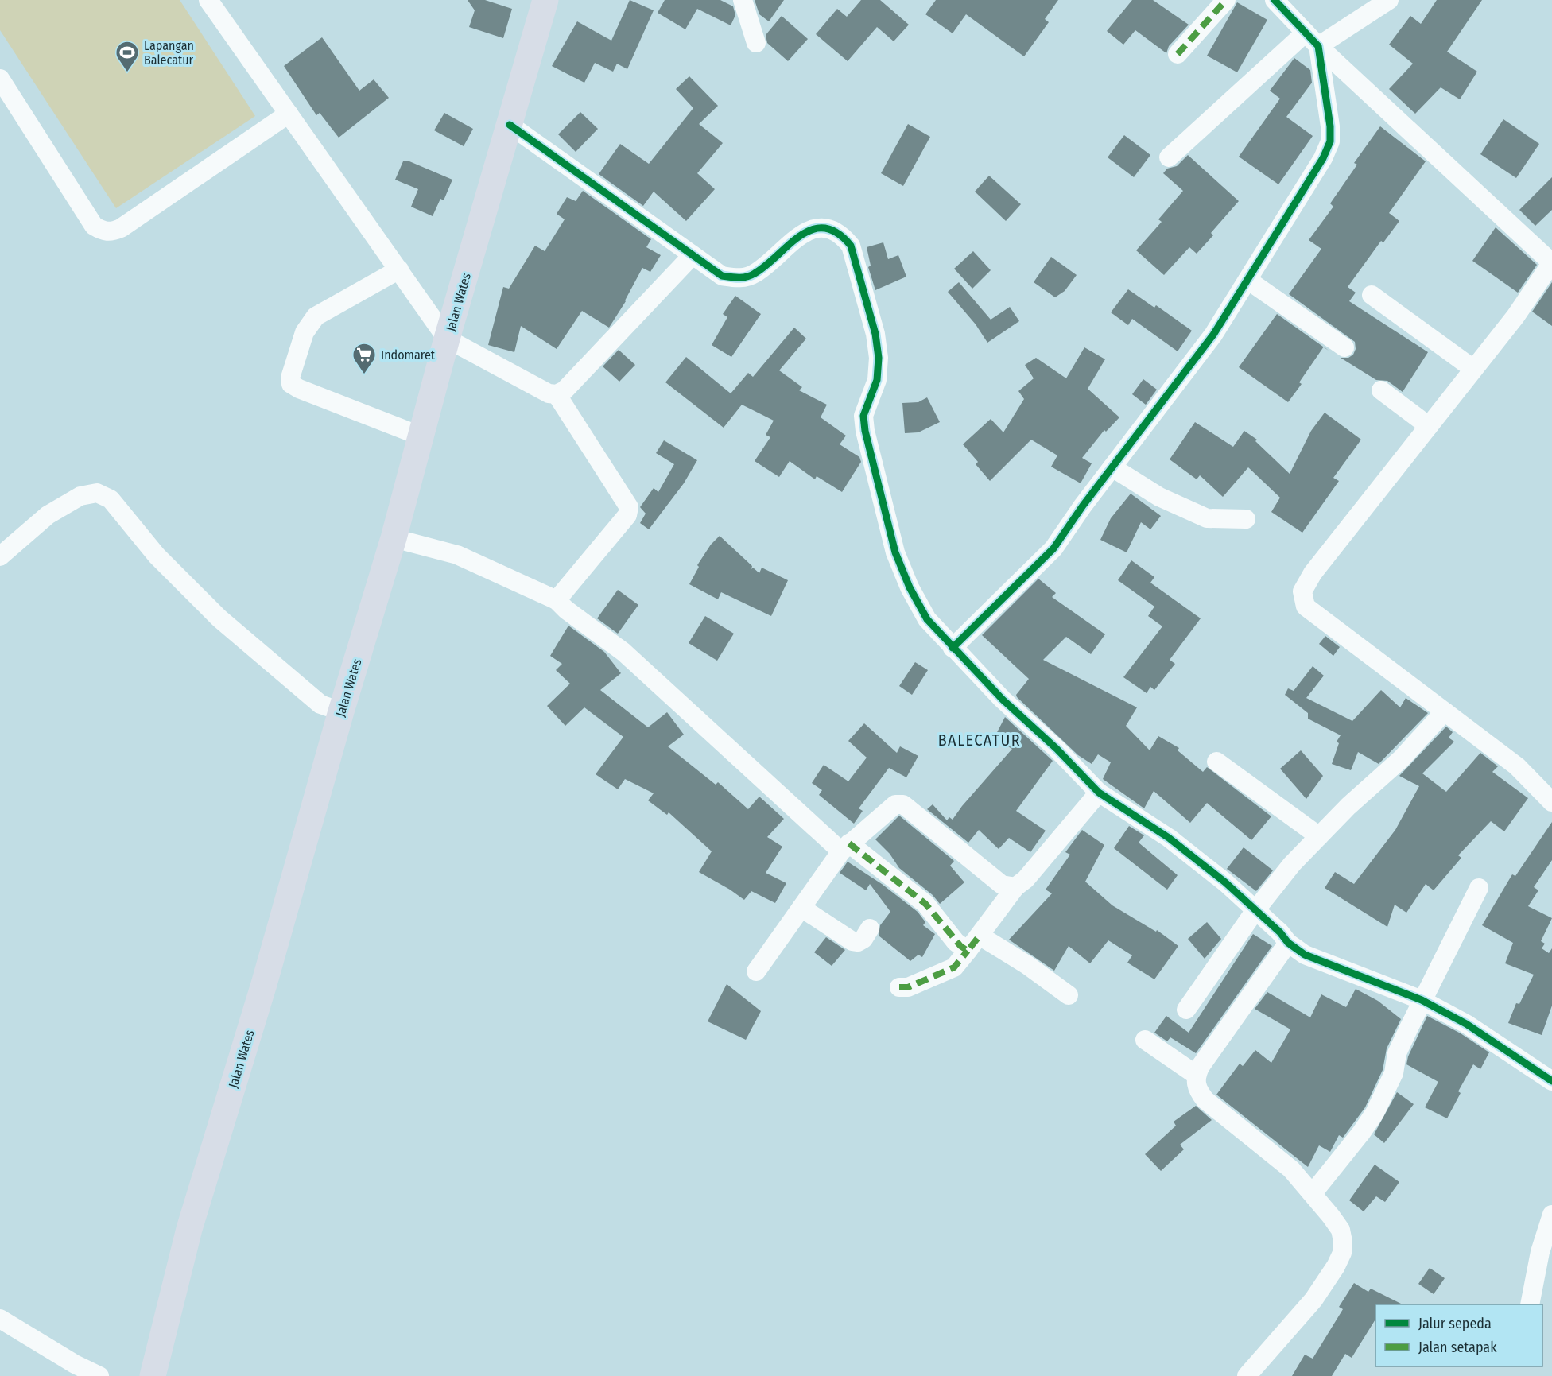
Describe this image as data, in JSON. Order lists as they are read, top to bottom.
{
  "streets": {
    "highway": ["Jalan Wates"]
  },
  "districts": ["BALECATUR"],
  "places": {
    "sports": ["Lapangan Balecatur"],
    "supermarket": ["Indomaret"]
  },
  "legend": ["Jalur sepeda", "Jalan setapak"]
}
